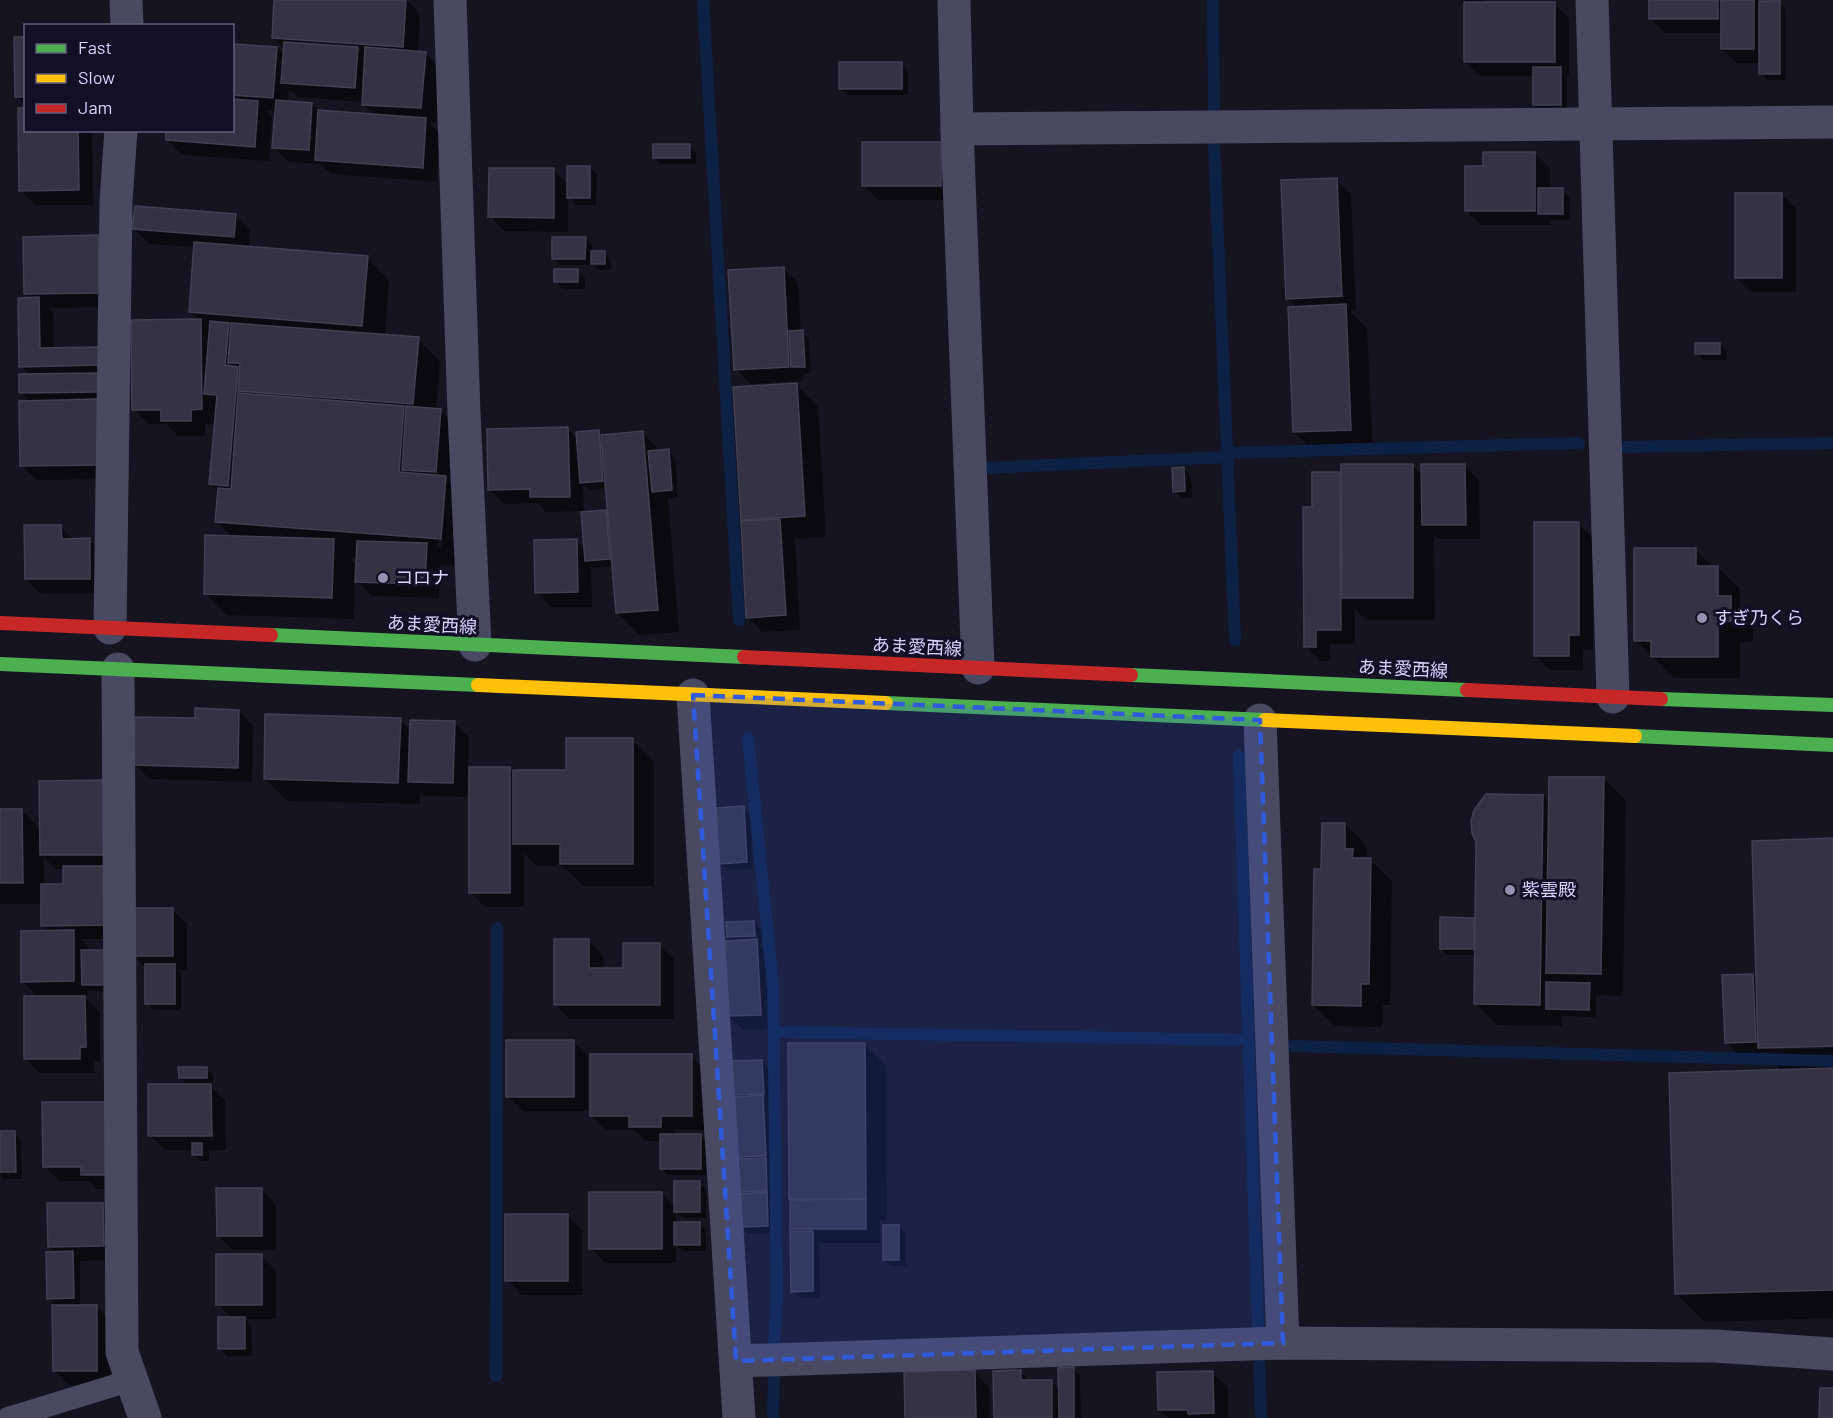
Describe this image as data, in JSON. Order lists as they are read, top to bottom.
{
  "streets": {
    "main road": ["あま愛西線"]
  },
  "places": ["コロナ", "すぎ乃くら", "紫雲殿"],
  "legend": ["Fast", "Slow", "Jam"]
}
